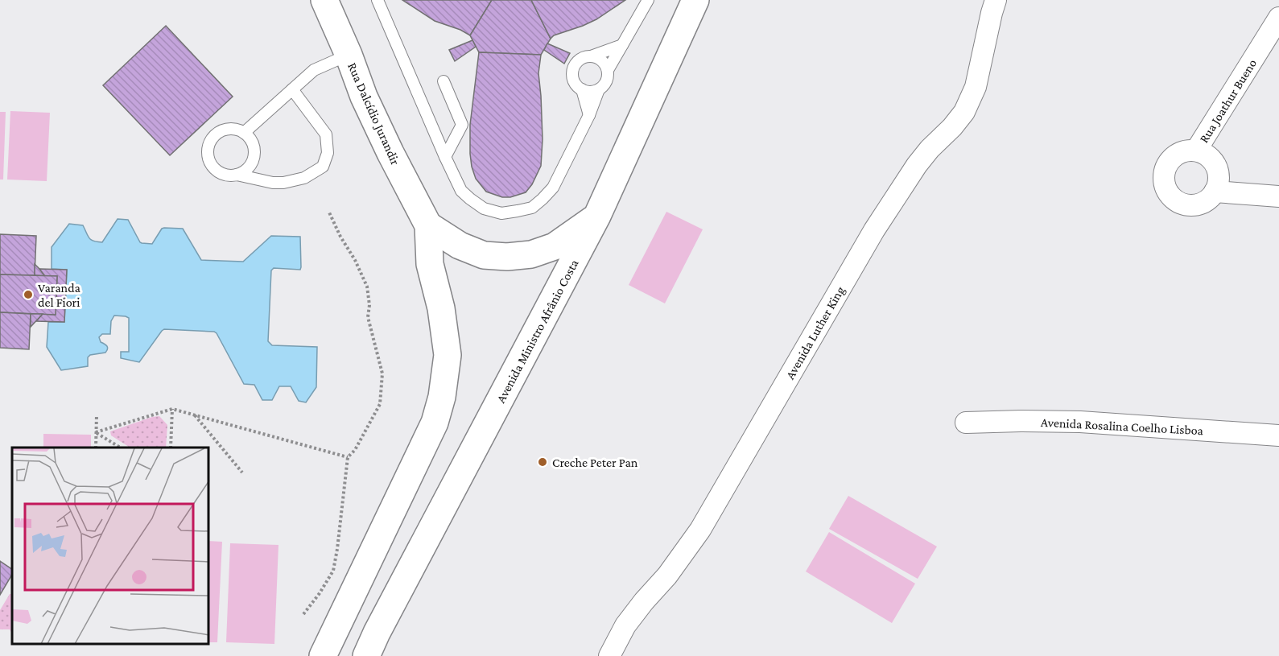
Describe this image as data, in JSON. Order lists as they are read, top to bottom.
{
  "streets": {
    "street": [
      "Rua Joathur Bueno",
      "Rua Dalcídio Jurandir",
      "Avenida Ministro Afrânio Costa",
      "Avenida Luther King",
      "Avenida Rosalina Coelho Lisboa"
    ]
  },
  "places": ["Varanda del Fiori", "Creche Peter Pan"]
}
